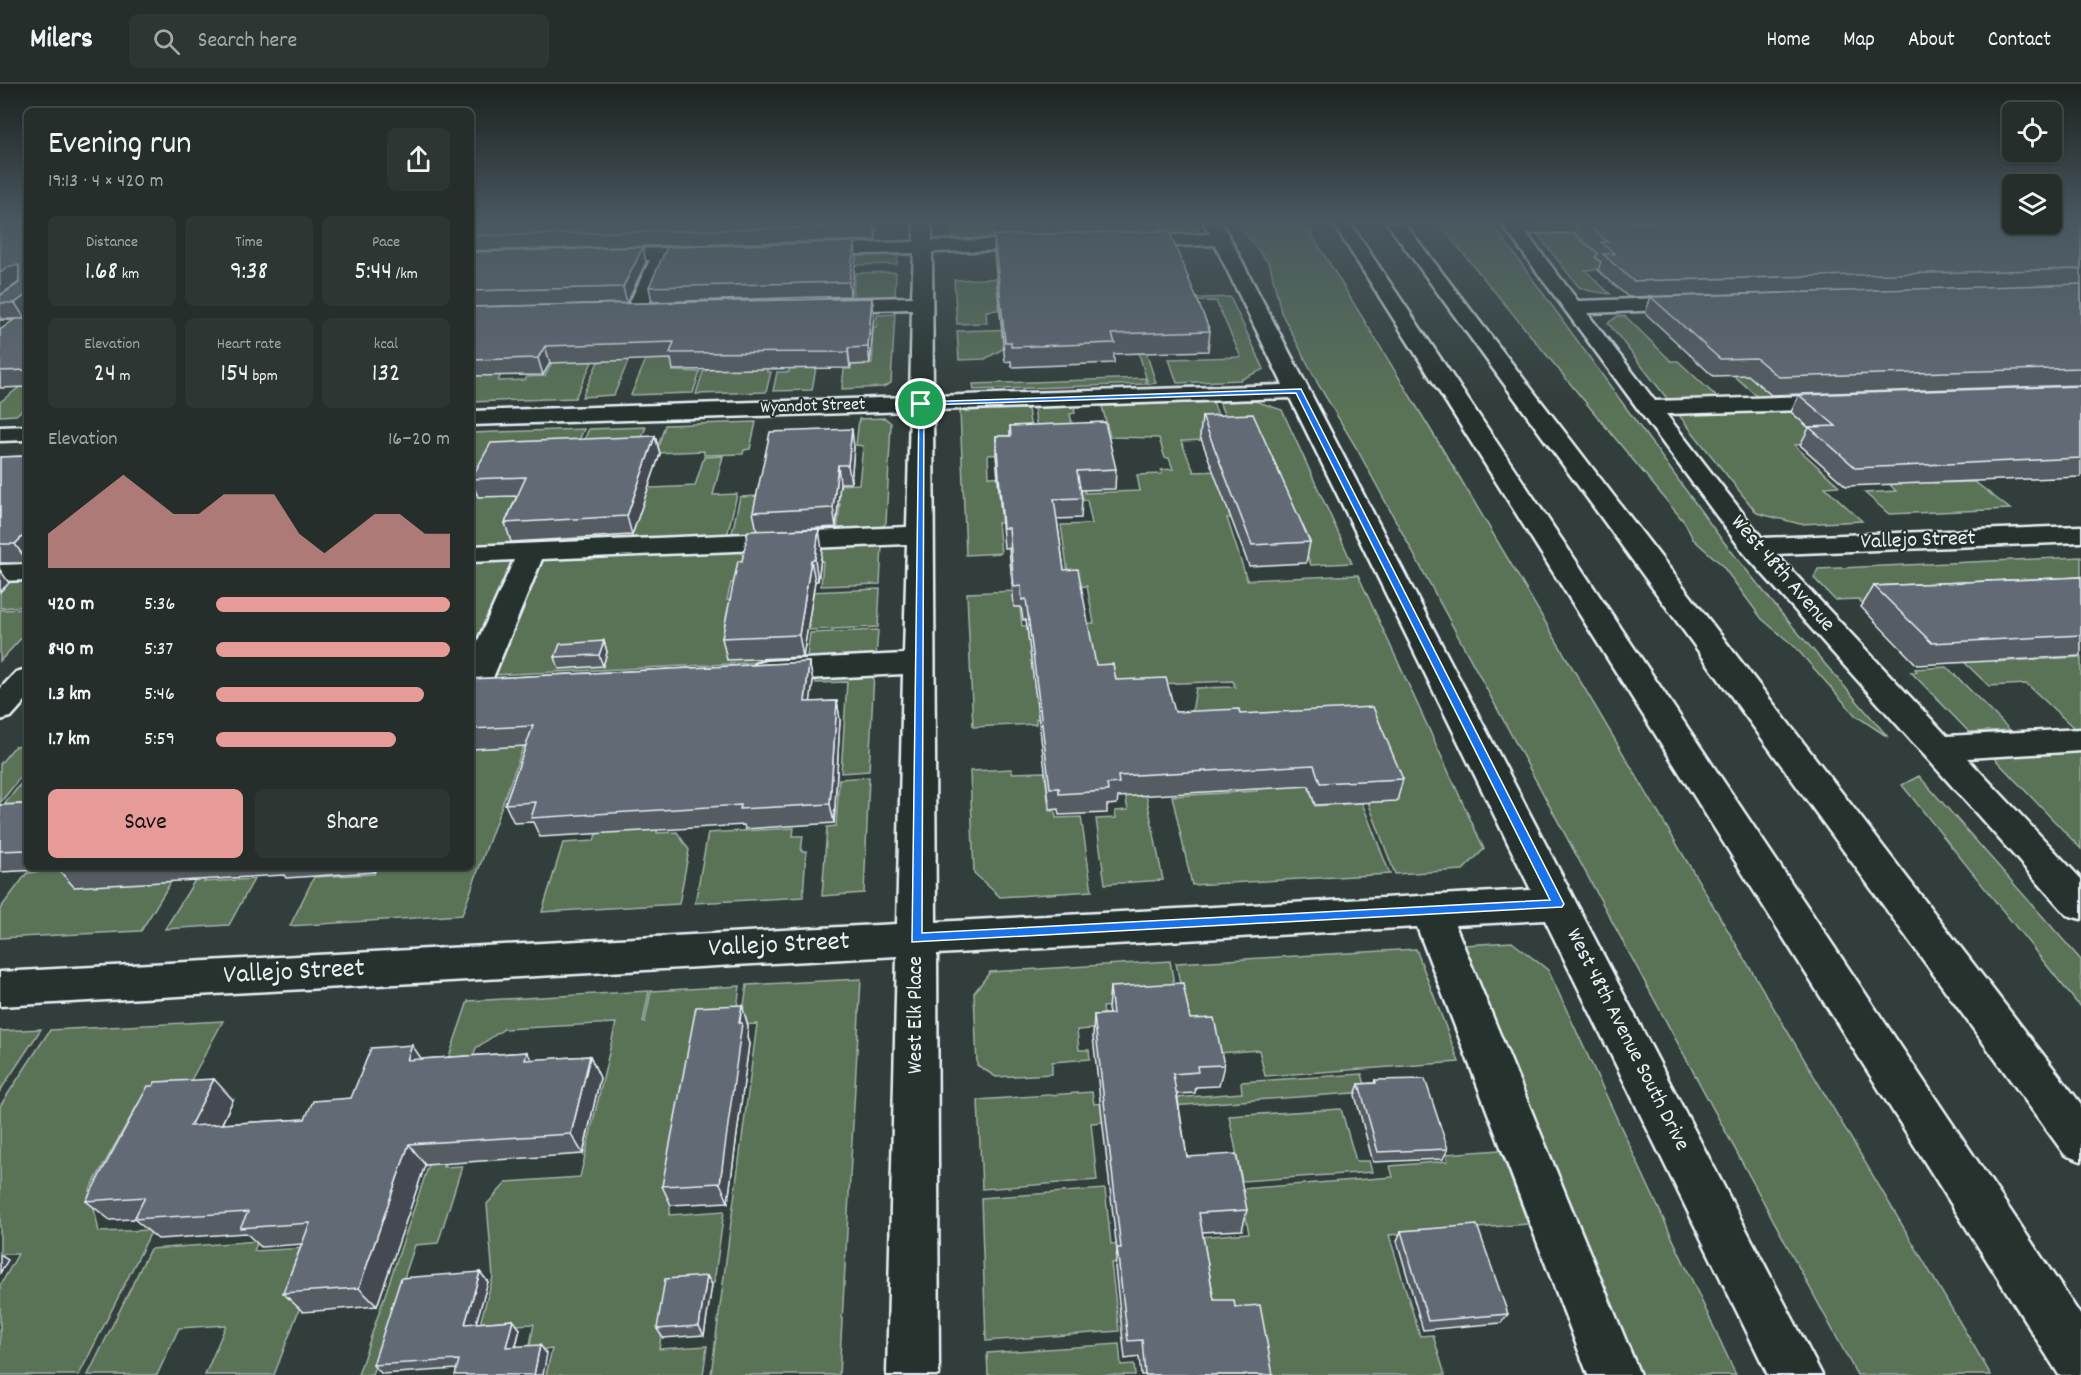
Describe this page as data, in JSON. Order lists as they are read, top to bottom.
{
  "streets": {
    "main road": [
      "Wyandot Street",
      "Vallejo Street",
      "West 48th Avenue",
      "West Elk Place",
      "West 48th Avenue South Drive"
    ]
  },
  "crossings": [
    ["Wyandot Street", "West Elk Place"],
    ["Wyandot Street", "West 48th Avenue South Drive"],
    ["Vallejo Street", "West 48th Avenue"],
    ["Vallejo Street", "West Elk Place"],
    ["Vallejo Street", "West 48th Avenue South Drive"]
  ],
  "page": {
    "header": "Milers",
    "search": "Search here",
    "nav": [
      "Home",
      "Map",
      "About",
      "Contact"
    ],
    "heading": ["Evening run", "19:13 · 4 × 420 m"],
    "stats": [
      ["Distance", "1.68 km"],
      ["Time", "9:38"],
      ["Pace", "5:44 /km"],
      ["Elevation", "24 m"],
      ["Heart rate", "154 bpm"],
      ["kcal", "132"]
    ],
    "chart": ["Elevation", "16–20 m"],
    "list": [
      {
        "name": "420 m",
        "note": "5:36"
      },
      {
        "name": "840 m",
        "note": "5:37"
      },
      {
        "name": "1.3 km",
        "note": "5:46"
      },
      {
        "name": "1.7 km",
        "note": "5:59"
      }
    ],
    "buttons": ["Save", "Share"]
  }
}
